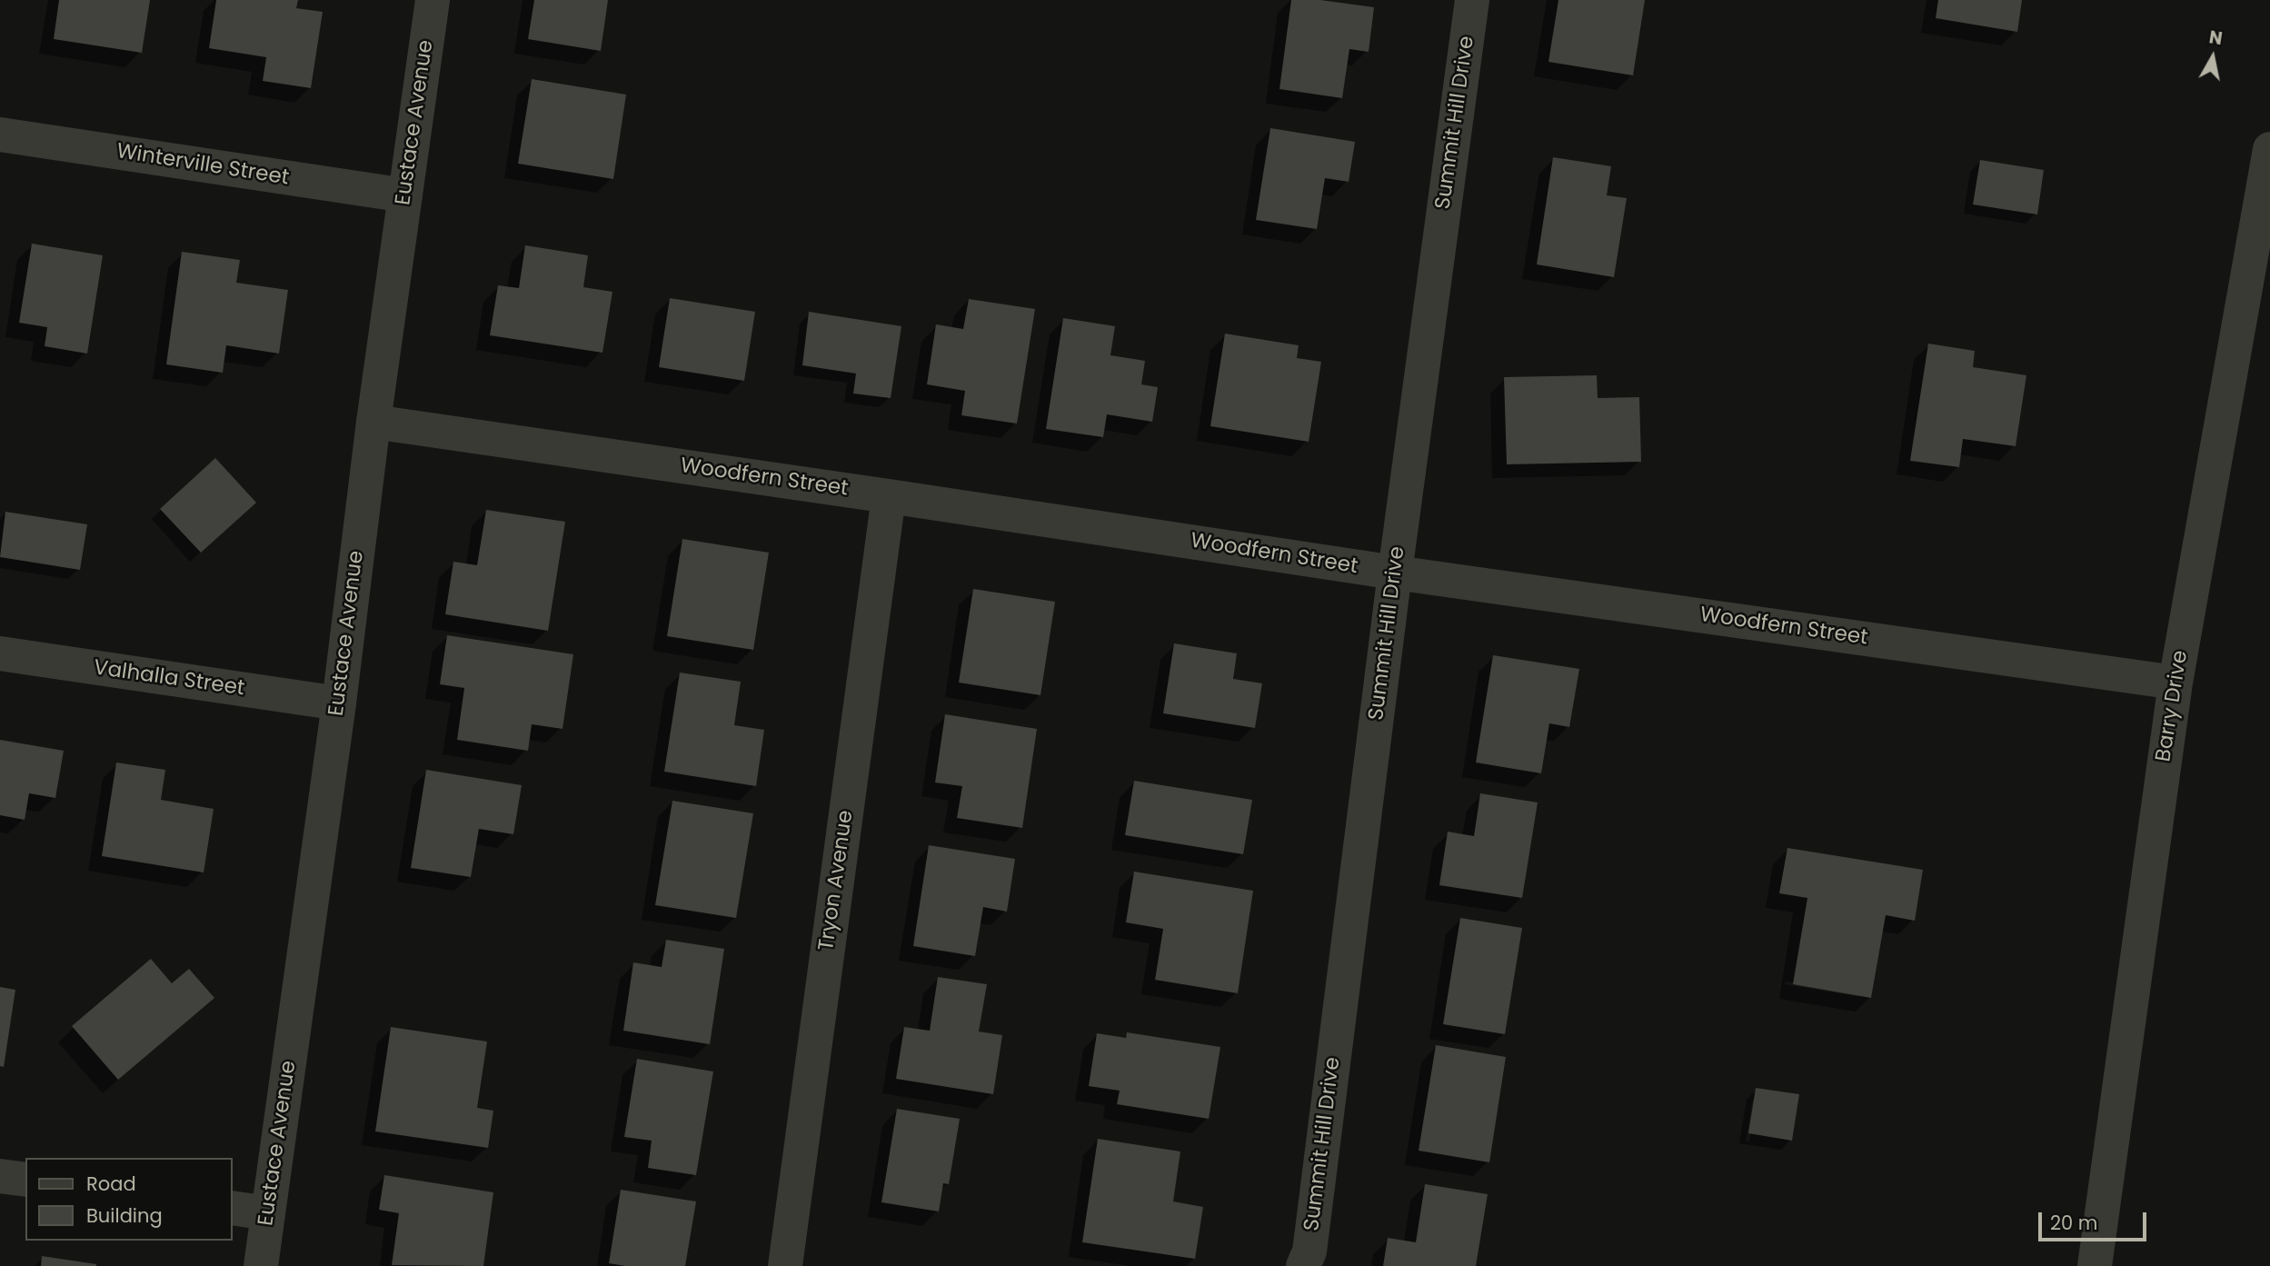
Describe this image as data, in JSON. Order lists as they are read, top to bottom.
{
  "streets": {
    "street": [
      "Eustace Avenue",
      "Summit Hill Drive",
      "Winterville Street",
      "Woodfern Street",
      "Valhalla Street",
      "Barry Drive",
      "Tryon Avenue"
    ]
  },
  "crossings": [
    ["Eustace Avenue", "Winterville Street"],
    ["Eustace Avenue", "Woodfern Street"],
    ["Eustace Avenue", "Valhalla Street"],
    ["Summit Hill Drive", "Woodfern Street"],
    ["Woodfern Street", "Barry Drive"],
    ["Woodfern Street", "Tryon Avenue"]
  ],
  "legend": ["Road", "Building"],
  "scale_bar": "20 m",
  "north": "top"
}
